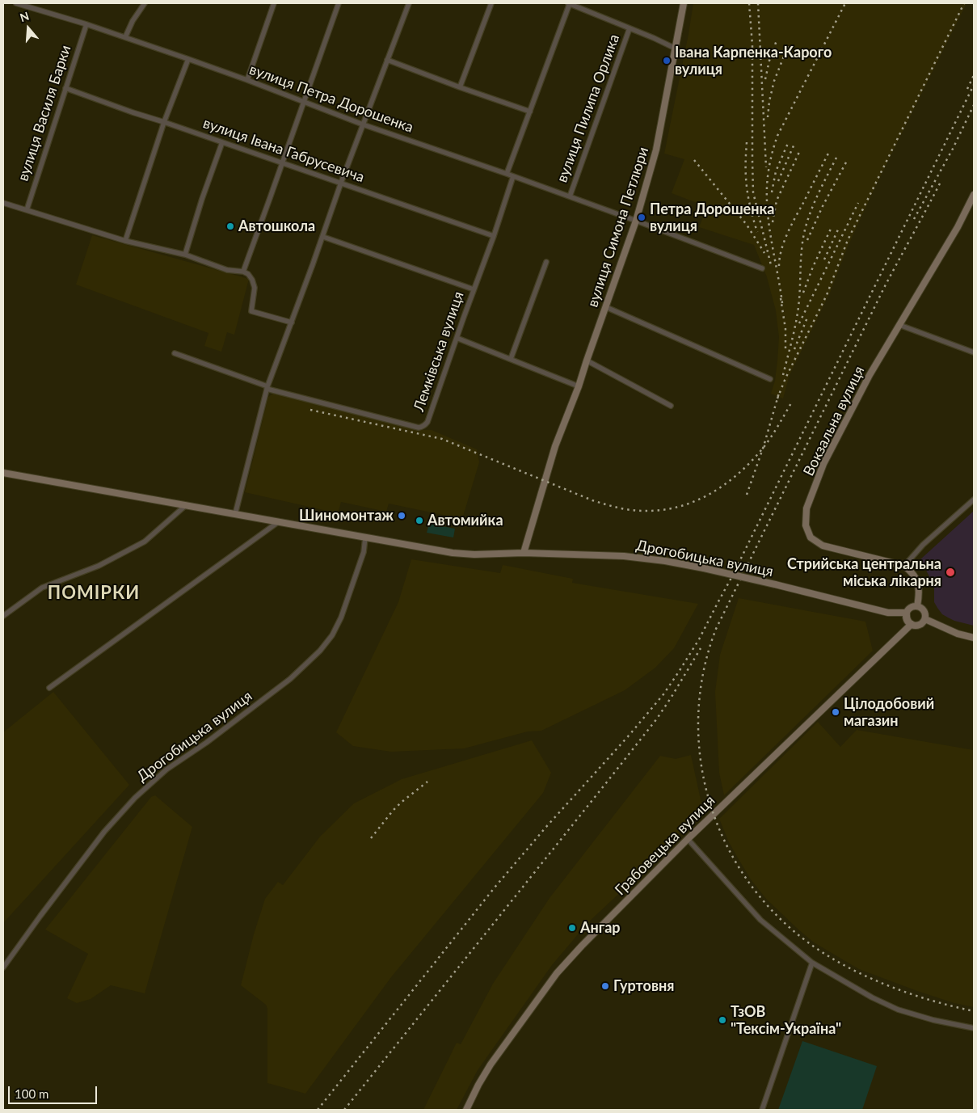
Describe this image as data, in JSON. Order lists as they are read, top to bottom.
{
  "streets": {
    "main road": [
      "вулиця Симона Петлюри",
      "Вокзальна вулиця",
      "Дрогобицька вулиця",
      "Грабовецька вулиця"
    ],
    "street": [
      "вулиця Петра Дорошенка",
      "вулиця Пилипа Орлика",
      "вулиця Василя Барки",
      "вулиця Івана Габрусевича",
      "Лемківська вулиця"
    ]
  },
  "crossings": [
    ["вулиця Петра Дорошенка", "вулиця Пилипа Орлика"],
    ["вулиця Петра Дорошенка", "вулиця Василя Барки"],
    ["вулиця Петра Дорошенка", "вулиця Симона Петлюри"],
    ["вулиця Петра Дорошенка", "Лемківська вулиця"],
    ["вулиця Василя Барки", "вулиця Івана Габрусевича"],
    ["вулиця Івана Габрусевича", "Лемківська вулиця"],
    ["вулиця Симона Петлюри", "Дрогобицька вулиця"],
    ["Дрогобицька вулиця", "Грабовецька вулиця"]
  ],
  "districts": ["ПОМІРКИ"],
  "places": [
    "Івана Карпенка-Карого вулиця",
    "Петра Дорошенка вулиця",
    "Автошкола",
    "Шиномонтаж",
    "Автомийка",
    "Стрийська центральна міська лікарня",
    "Цілодобовий магазин",
    "Ангар",
    "Гуртовня",
    "ТзОВ \"Тексім-Україна\""
  ],
  "scale_bar": "100 m",
  "north": "top"
}
